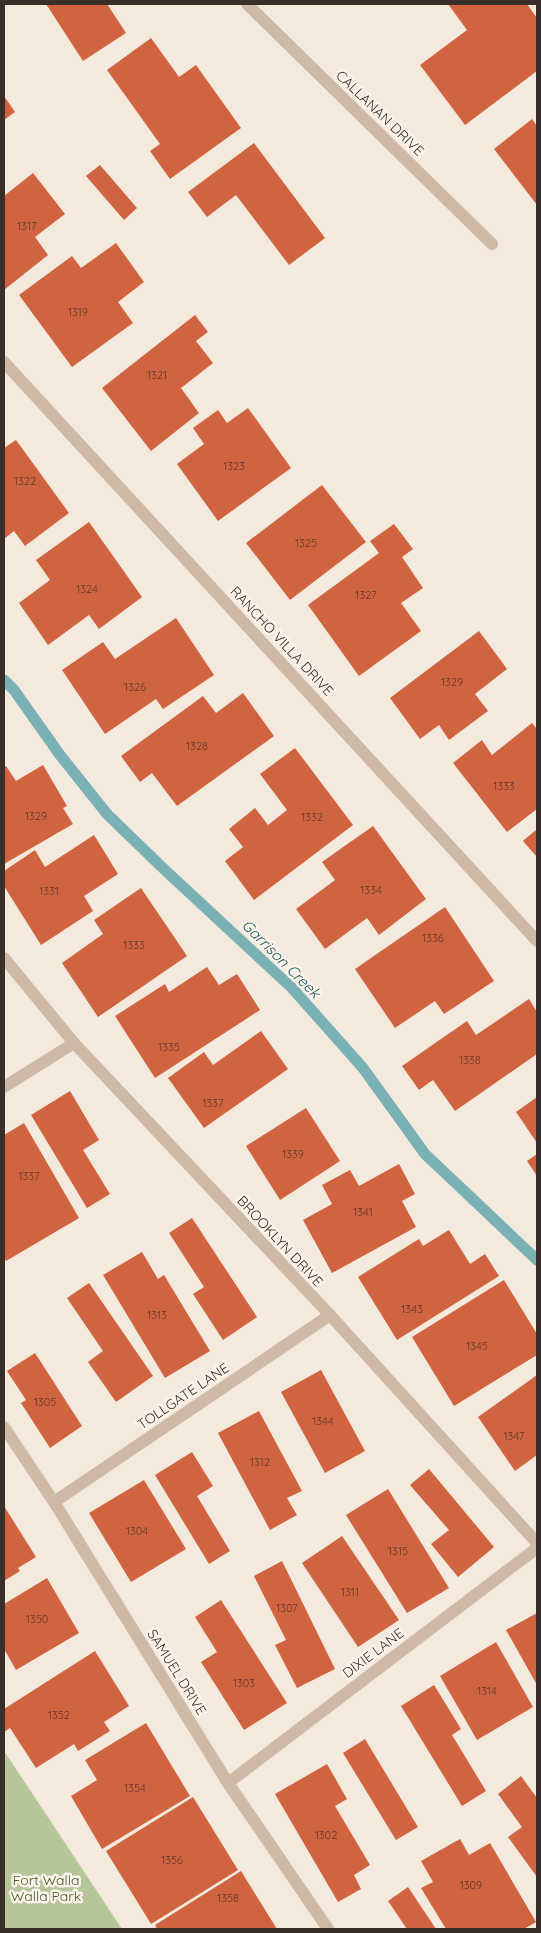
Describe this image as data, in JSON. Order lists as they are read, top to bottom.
{
  "streets": {
    "street": [
      "CALLANAN DRIVE",
      "RANCHO VILLA DRIVE",
      "BROOKLYN DRIVE",
      "TOLLGATE LANE",
      "DIXIE LANE",
      "SAMUEL DRIVE"
    ]
  },
  "crossings": [
    ["BROOKLYN DRIVE", "TOLLGATE LANE"],
    ["TOLLGATE LANE", "SAMUEL DRIVE"],
    ["DIXIE LANE", "SAMUEL DRIVE"]
  ],
  "water": ["Garrison Creek"],
  "parks": ["Fort Walla Walla Park"],
  "house_numbers": [
    "1317",
    "1319",
    "1321",
    "1323",
    "1322",
    "1325",
    "1324",
    "1327",
    "1329",
    "1326",
    "1328",
    "1333",
    "1329",
    "1332",
    "1334",
    "1331",
    "1336",
    "1333",
    "1335",
    "1338",
    "1337",
    "1339",
    "1337",
    "1341",
    "1343",
    "1313",
    "1345",
    "1305",
    "1344",
    "1347",
    "1312",
    "1304",
    "1315",
    "1311",
    "1307",
    "1350",
    "1303",
    "1314",
    "1352",
    "1354",
    "1302",
    "1356",
    "1309",
    "1358"
  ]
}
